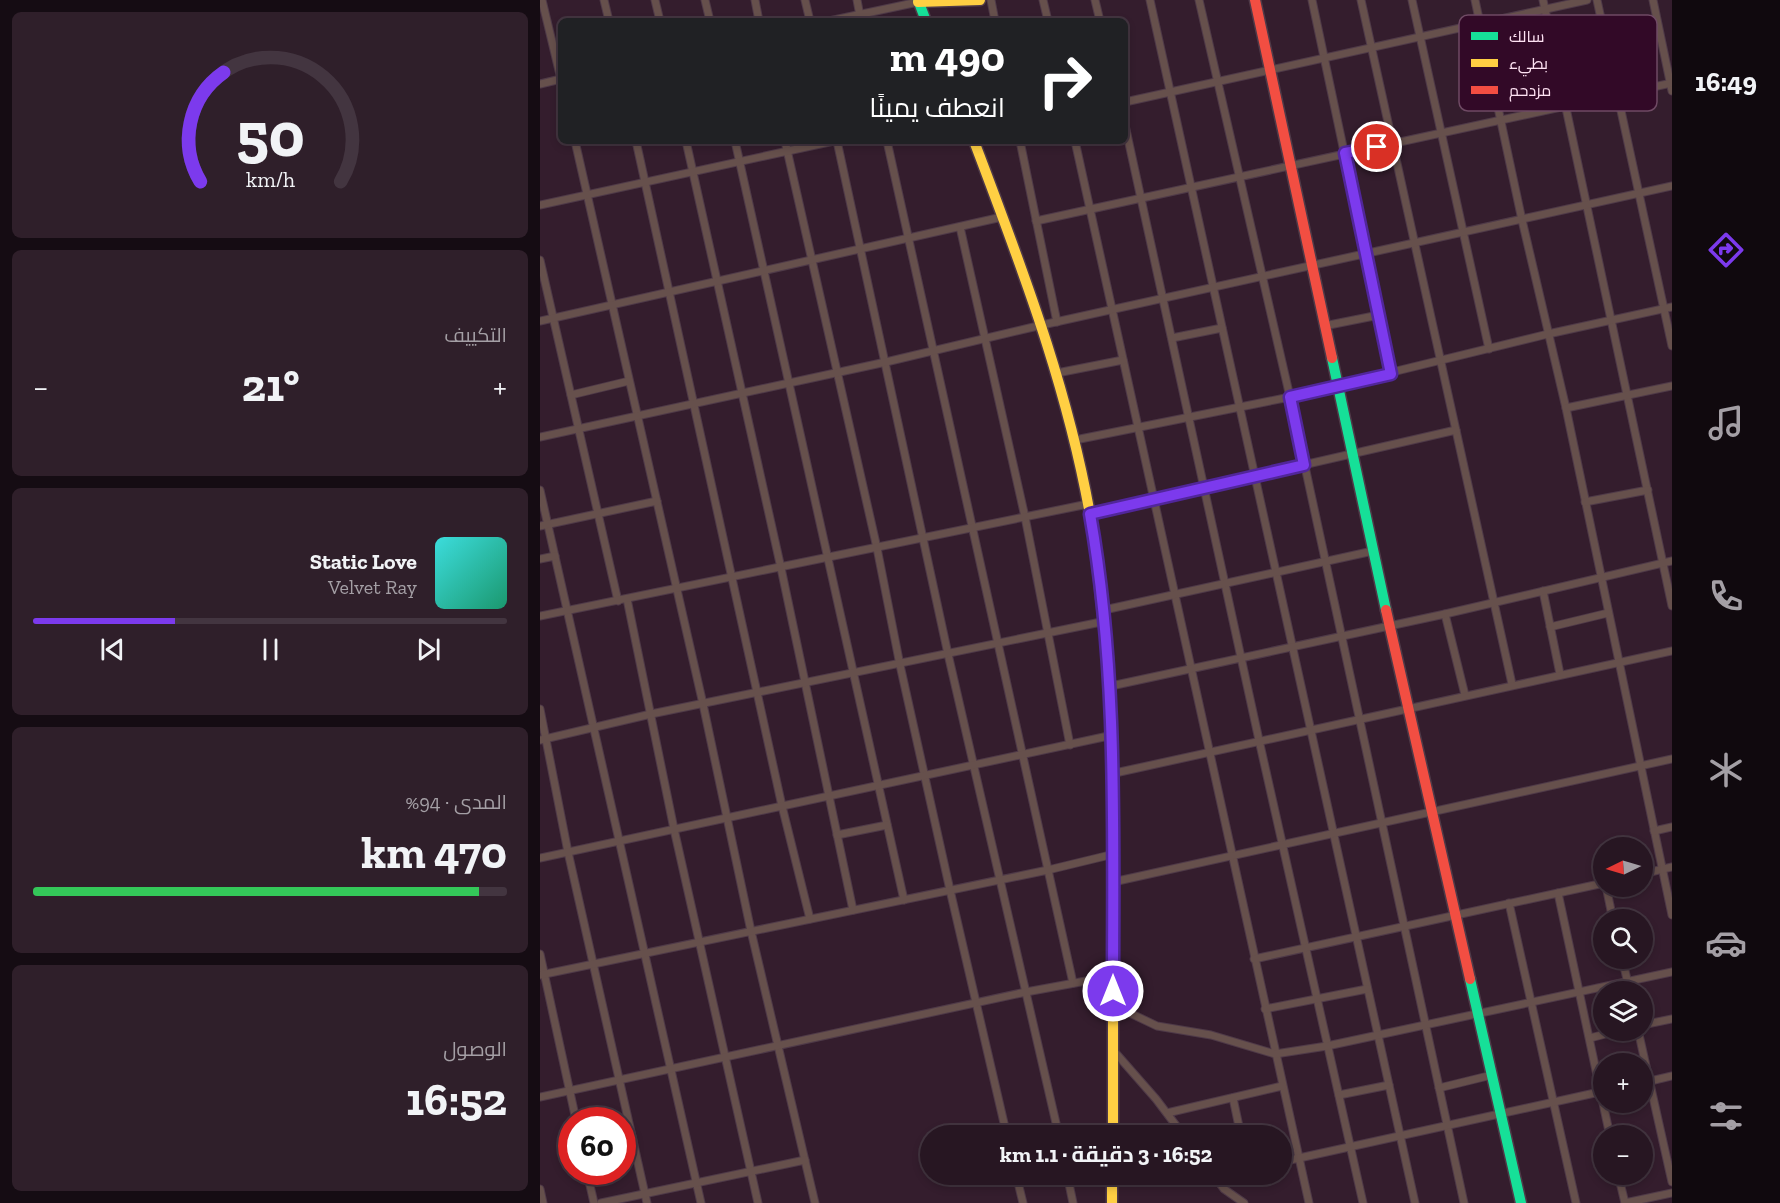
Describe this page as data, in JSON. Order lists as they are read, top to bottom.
{
  "legend": ["سالك", "بطيء", "مزدحم"],
  "north": "left",
  "page": {
    "tabs": "16:49",
    "turn": ["490 m", "انعطف يمينًا"],
    "tile": [
      "التكييف",
      ["المدى · 94%", "470 km"],
      ["الوصول", "16:52"]
    ],
    "heat": ["−", "21°", "+"],
    "song": ["Static Love", "Velvet Ray"],
    "map_buttons": ["+", "−"],
    "limit": "60",
    "trip": "16:52 · 3 دقيقة · 1.1 km",
    "gauge": ["50", "km/h"]
  }
}
